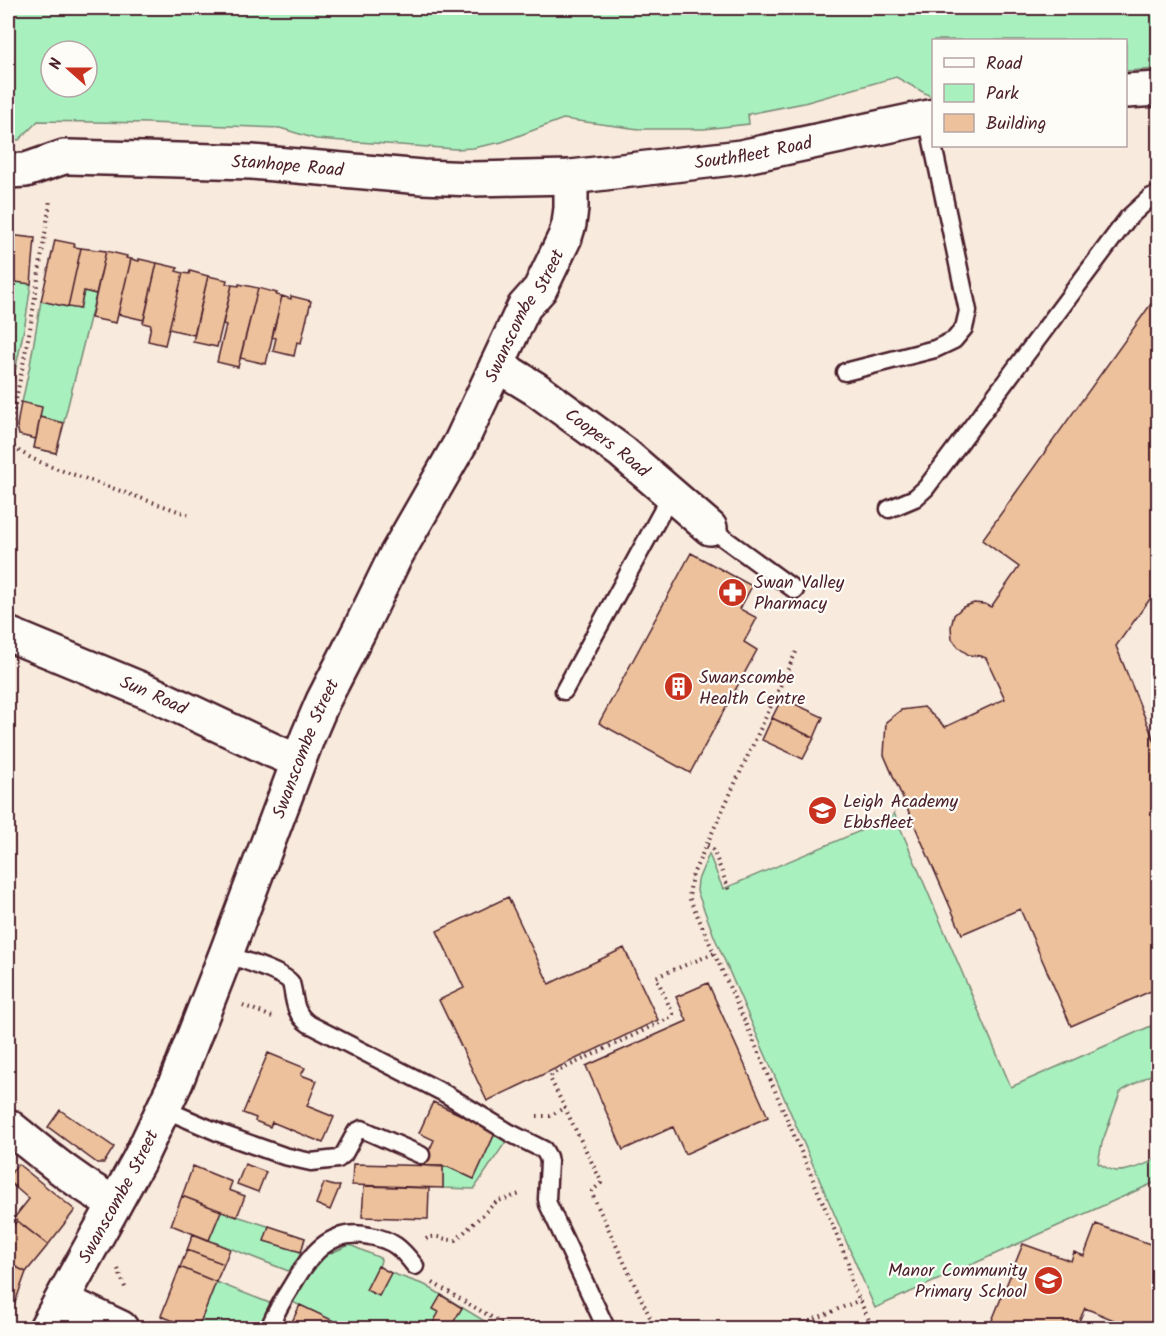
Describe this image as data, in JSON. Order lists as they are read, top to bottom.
{
  "streets": {
    "street": [
      "Southfleet Road",
      "Stanhope Road",
      "Swanscombe Street",
      "Coopers Road",
      "Sun Road"
    ]
  },
  "crossings": [
    ["Southfleet Road", "Stanhope Road"],
    ["Southfleet Road", "Swanscombe Street"],
    ["Stanhope Road", "Swanscombe Street"],
    ["Swanscombe Street", "Coopers Road"],
    ["Swanscombe Street", "Sun Road"]
  ],
  "places": {
    "pharmacy": ["Swan Valley Pharmacy"],
    "building": ["Swanscombe Health Centre"],
    "school or university": ["Leigh Academy Ebbsfleet", "Manor Community Primary School"]
  },
  "legend": ["Road", "Park", "Building"],
  "north": "left"
}
